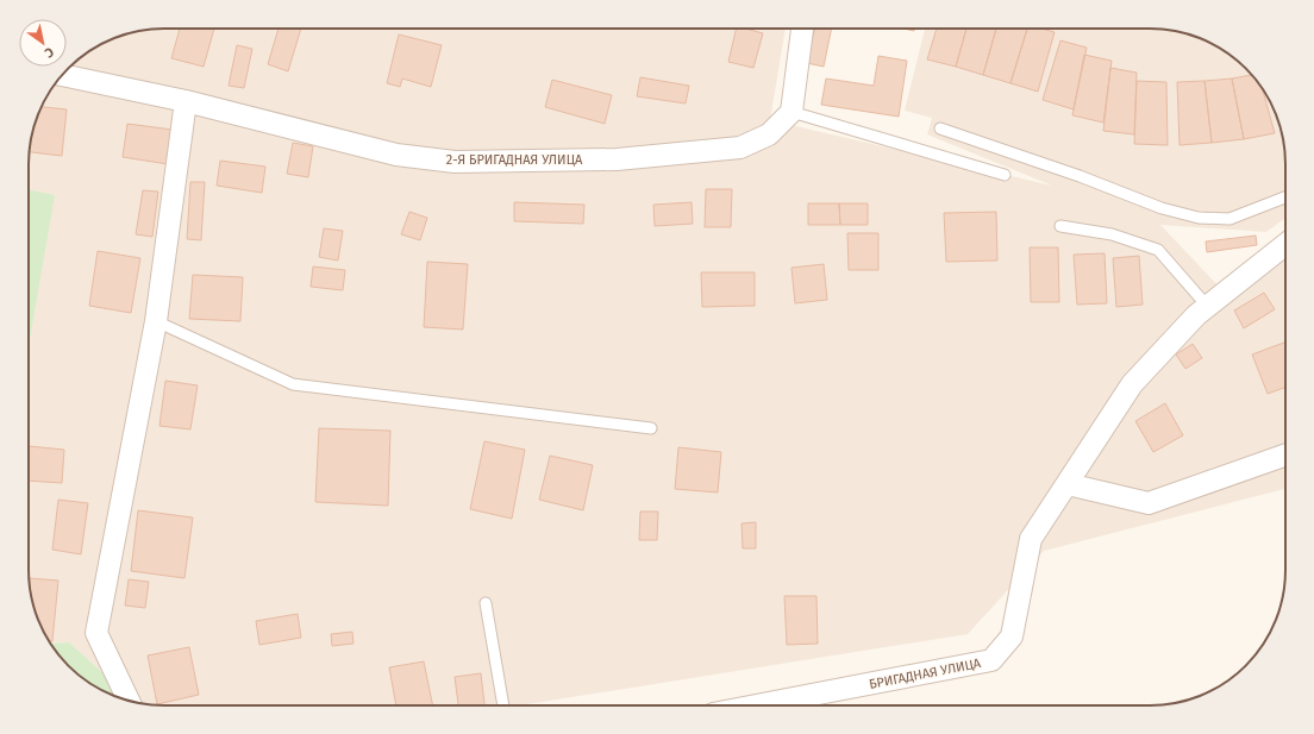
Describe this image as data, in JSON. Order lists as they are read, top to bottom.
{
  "streets": {
    "street": ["2-Я БРИГАДНАЯ УЛИЦА", "БРИГАДНАЯ УЛИЦА"]
  },
  "north": "bottom right"
}
